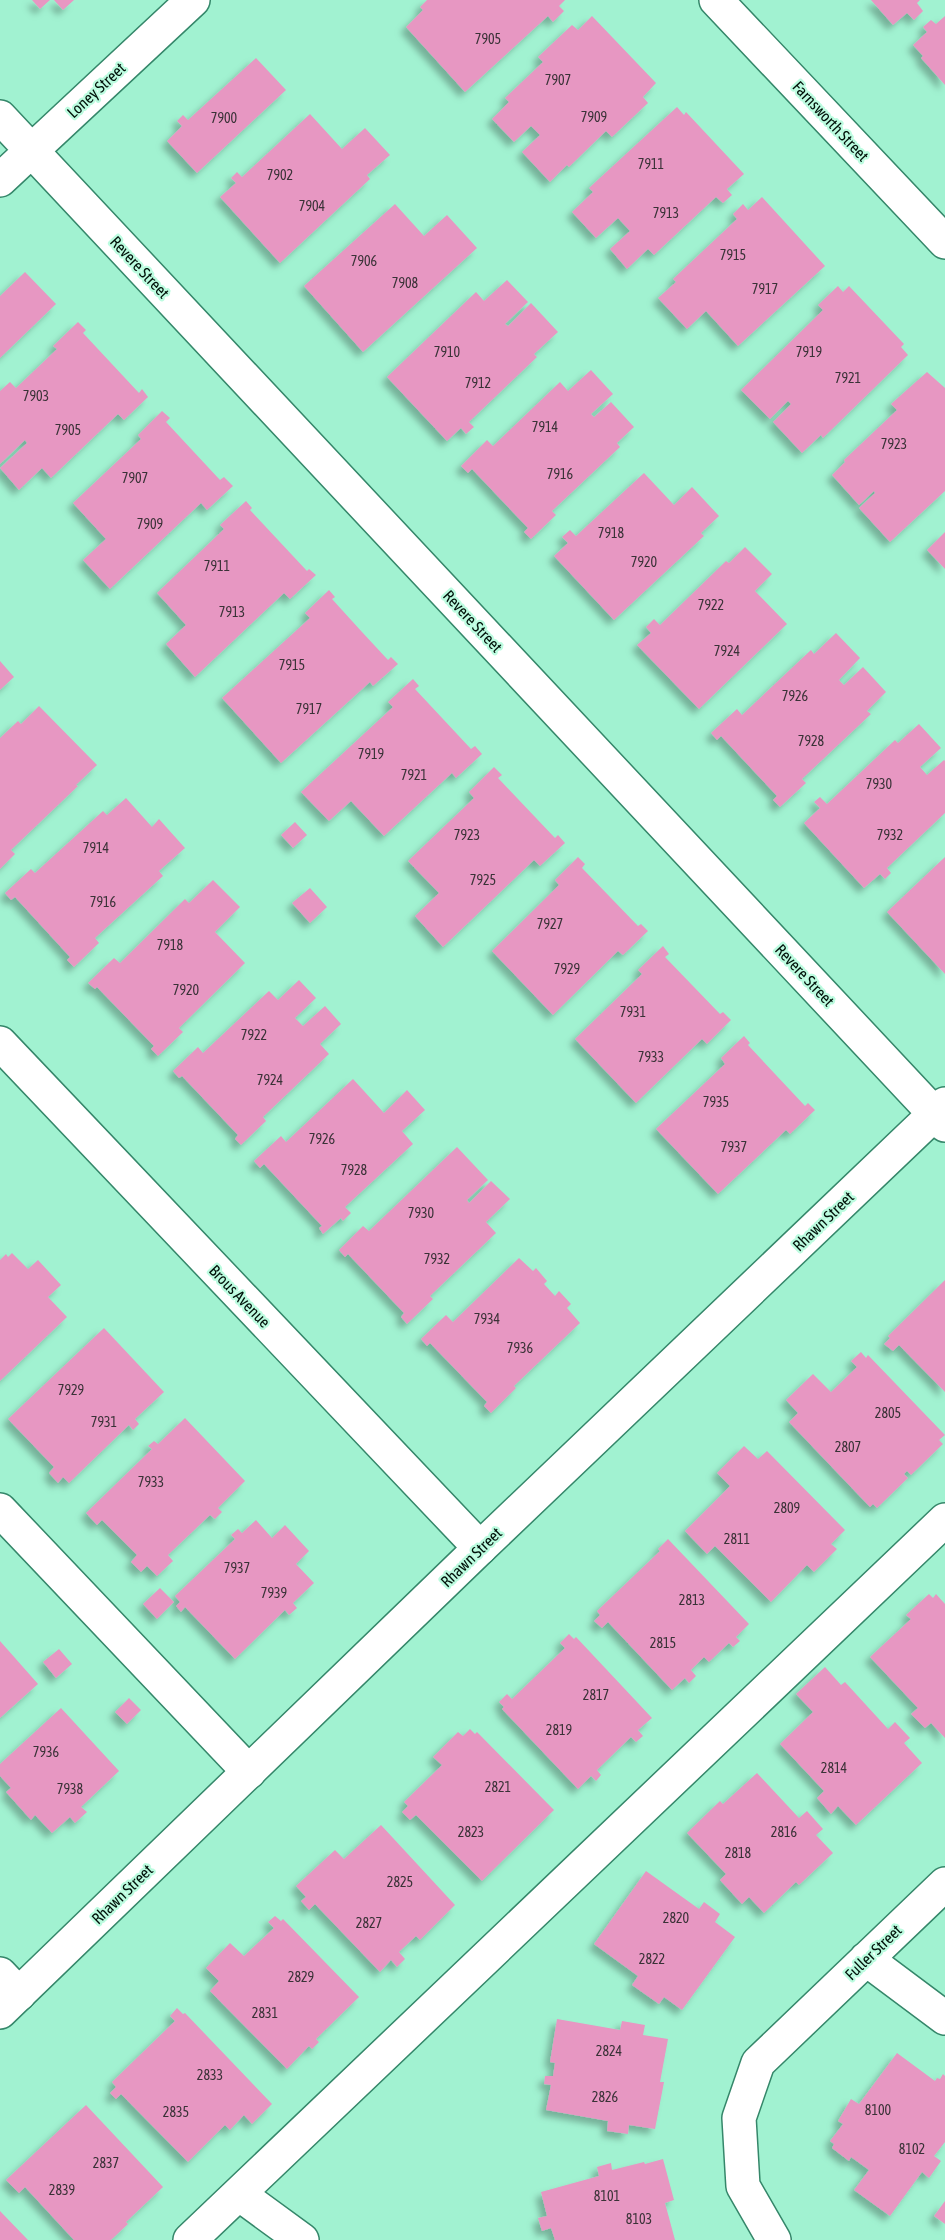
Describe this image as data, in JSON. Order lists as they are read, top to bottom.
{
  "streets": {
    "street": [
      "Loney Street",
      "Farnsworth Street",
      "Revere Street",
      "Rhawn Street",
      "Brous Avenue",
      "Fuller Street"
    ]
  },
  "crossings": [
    ["Loney Street", "Revere Street"],
    ["Revere Street", "Rhawn Street"],
    ["Rhawn Street", "Brous Avenue"]
  ],
  "house_numbers": [
    "7905",
    "7907",
    "7909",
    "7900",
    "7911",
    "7902",
    "7904",
    "7913",
    "7915",
    "7906",
    "7908",
    "7917",
    "7910",
    "7919",
    "7921",
    "7912",
    "7903",
    "7914",
    "7905",
    "7923",
    "7916",
    "7907",
    "7909",
    "7918",
    "7920",
    "7911",
    "7922",
    "7913",
    "7924",
    "7915",
    "7926",
    "7917",
    "7928",
    "7919",
    "7921",
    "7930",
    "7923",
    "7932",
    "7914",
    "7925",
    "7916",
    "7927",
    "7918",
    "7929",
    "7920",
    "7931",
    "7922",
    "7933",
    "7924",
    "7935",
    "7926",
    "7937",
    "7928",
    "7930",
    "7932",
    "7934",
    "7936",
    "7929",
    "2805",
    "7931",
    "2807",
    "7933",
    "2809",
    "2811",
    "7937",
    "7939",
    "2813",
    "2815",
    "2817",
    "2819",
    "7936",
    "2814",
    "2821",
    "7938",
    "2823",
    "2816",
    "2818",
    "2825",
    "2820",
    "2827",
    "2822",
    "2829",
    "2831",
    "2824",
    "2833",
    "2826",
    "8100",
    "2835",
    "8102",
    "2837",
    "2839",
    "8101",
    "8103"
  ]
}
